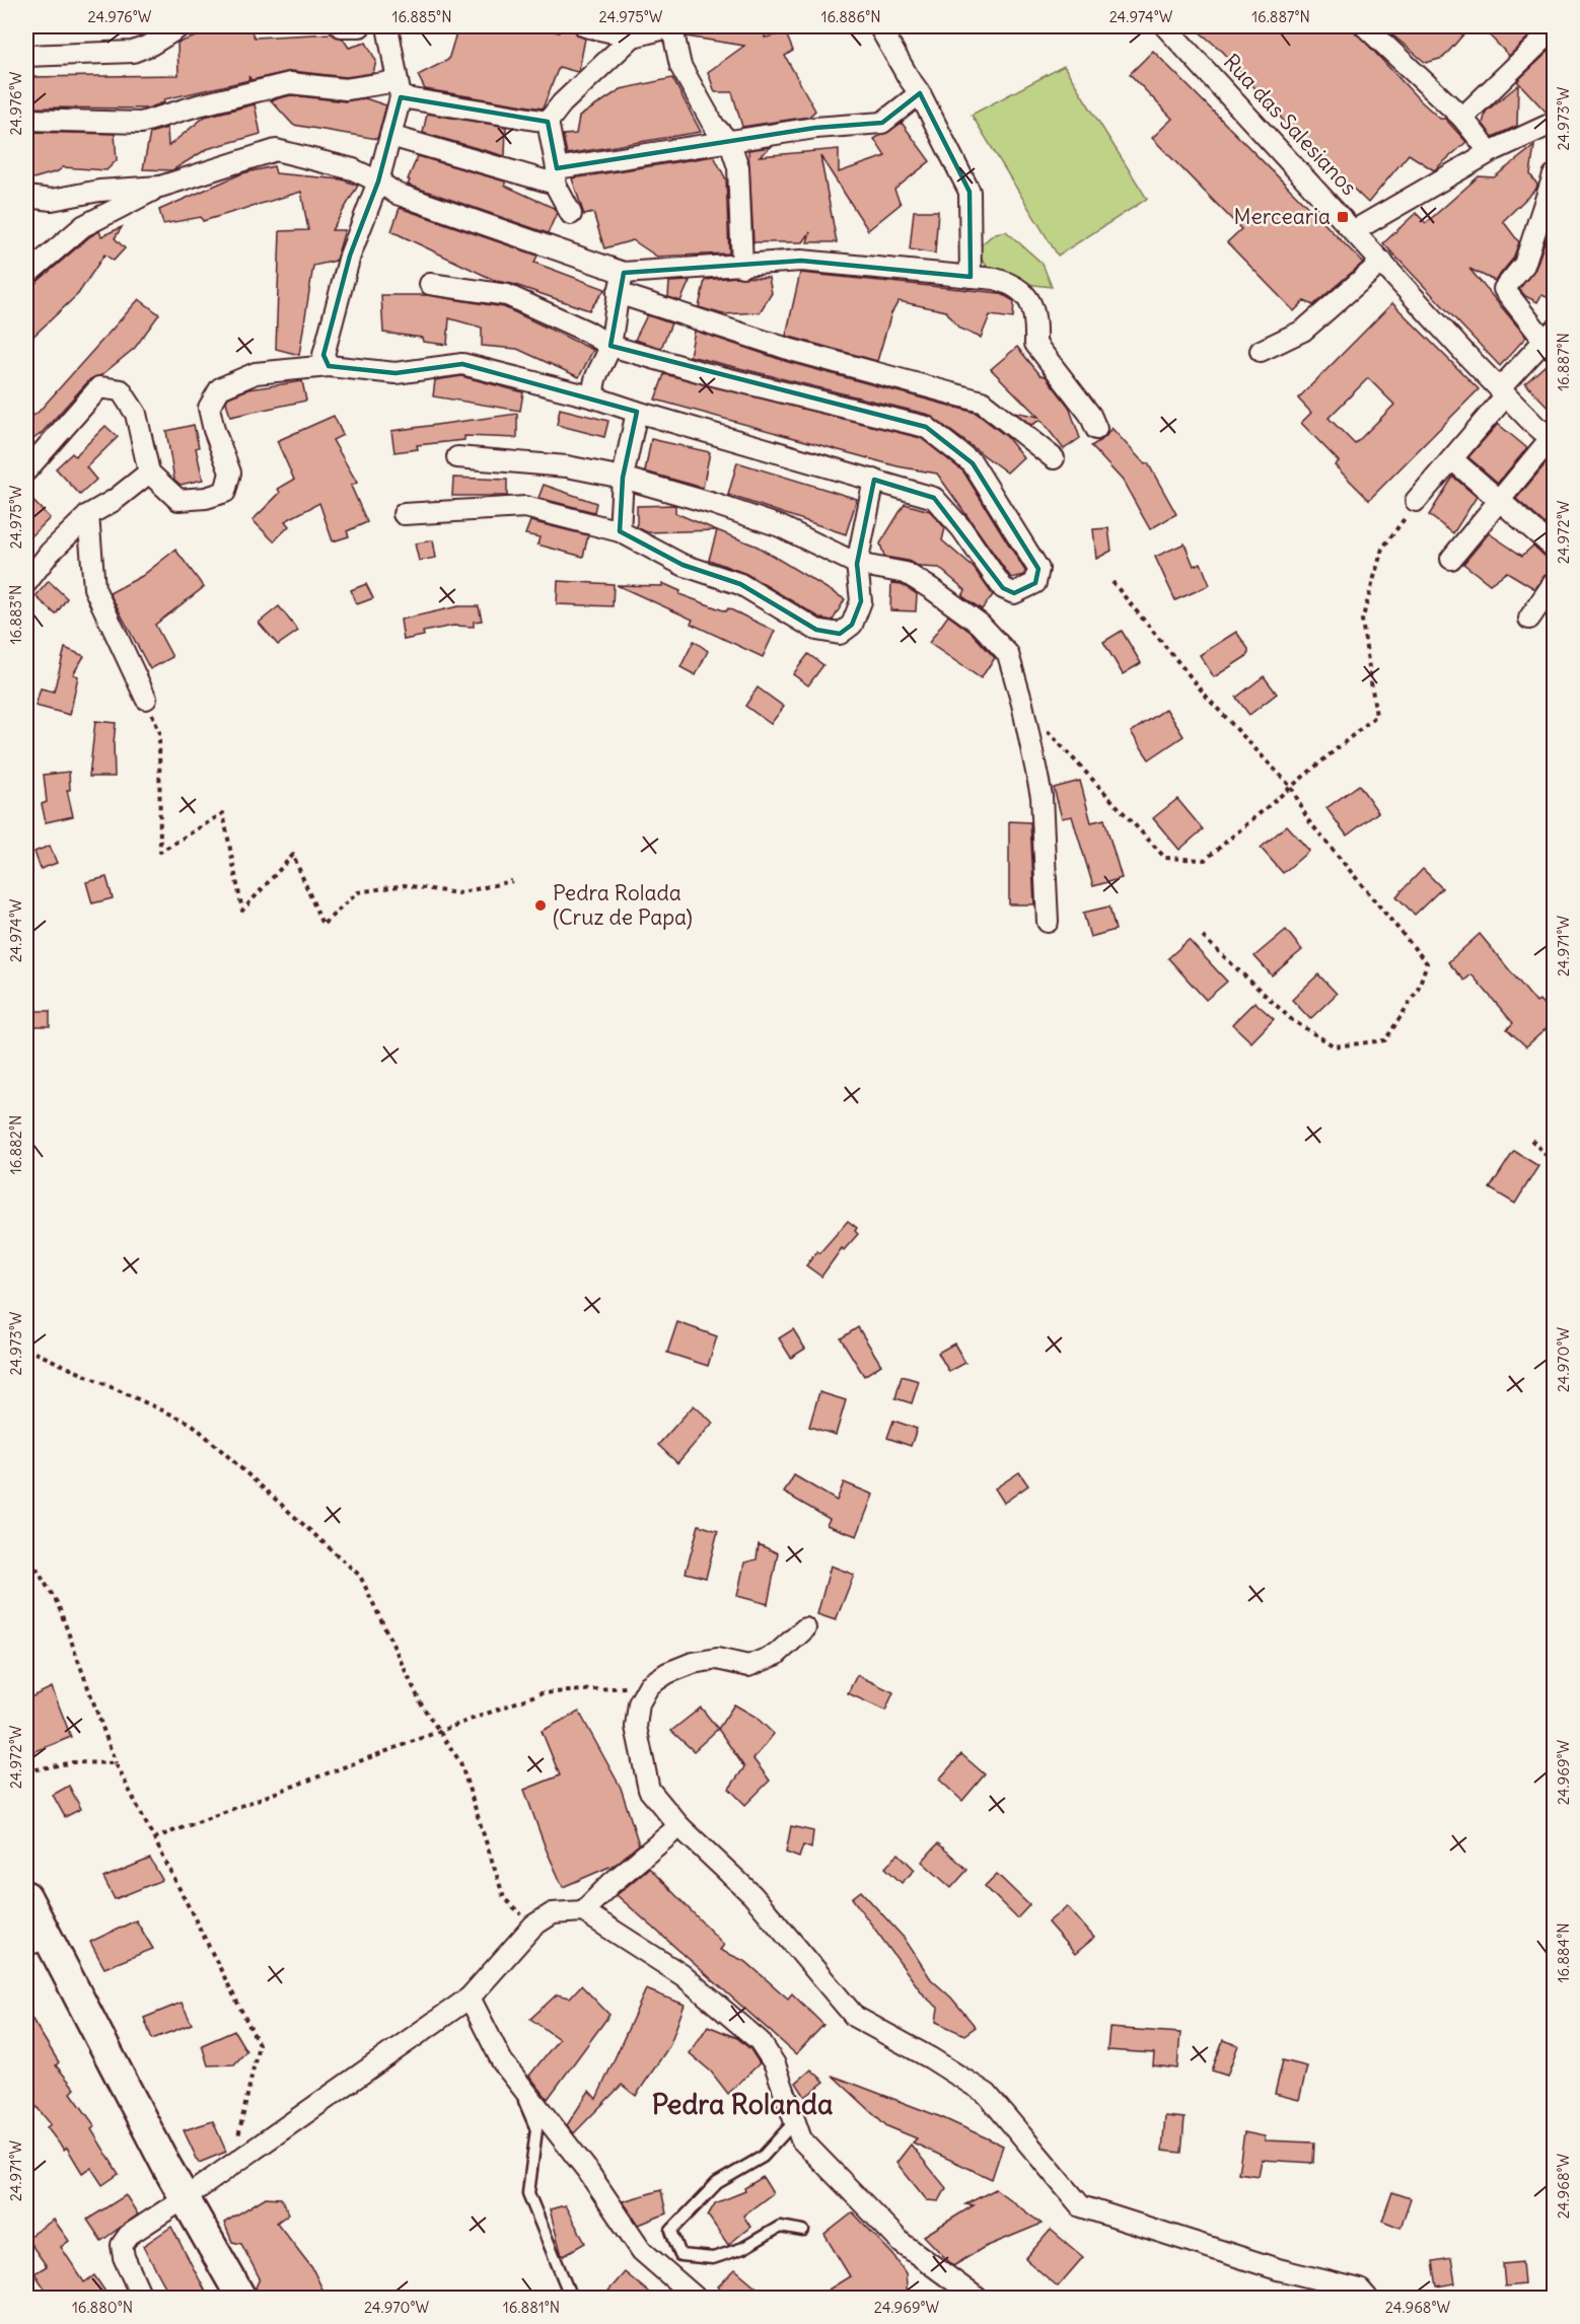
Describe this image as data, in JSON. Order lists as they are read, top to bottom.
{
  "streets": {
    "street": ["Rua das Salesianos"]
  },
  "districts": ["Pedra Rolanda"],
  "places": {
    "transit": ["Mercearia"],
    "other": ["Pedra Rolada (Cruz de Papa)"]
  },
  "coordinates": [
    "24.976°W",
    "16.885°N",
    "24.975°W",
    "16.886°N",
    "24.974°W",
    "16.887°N",
    "24.973°W",
    "24.972°W",
    "16.883°N",
    "24.971°W",
    "16.882°N",
    "24.970°W",
    "24.969°W",
    "16.884°N",
    "24.968°W",
    "16.880°N",
    "16.881°N"
  ]
}
